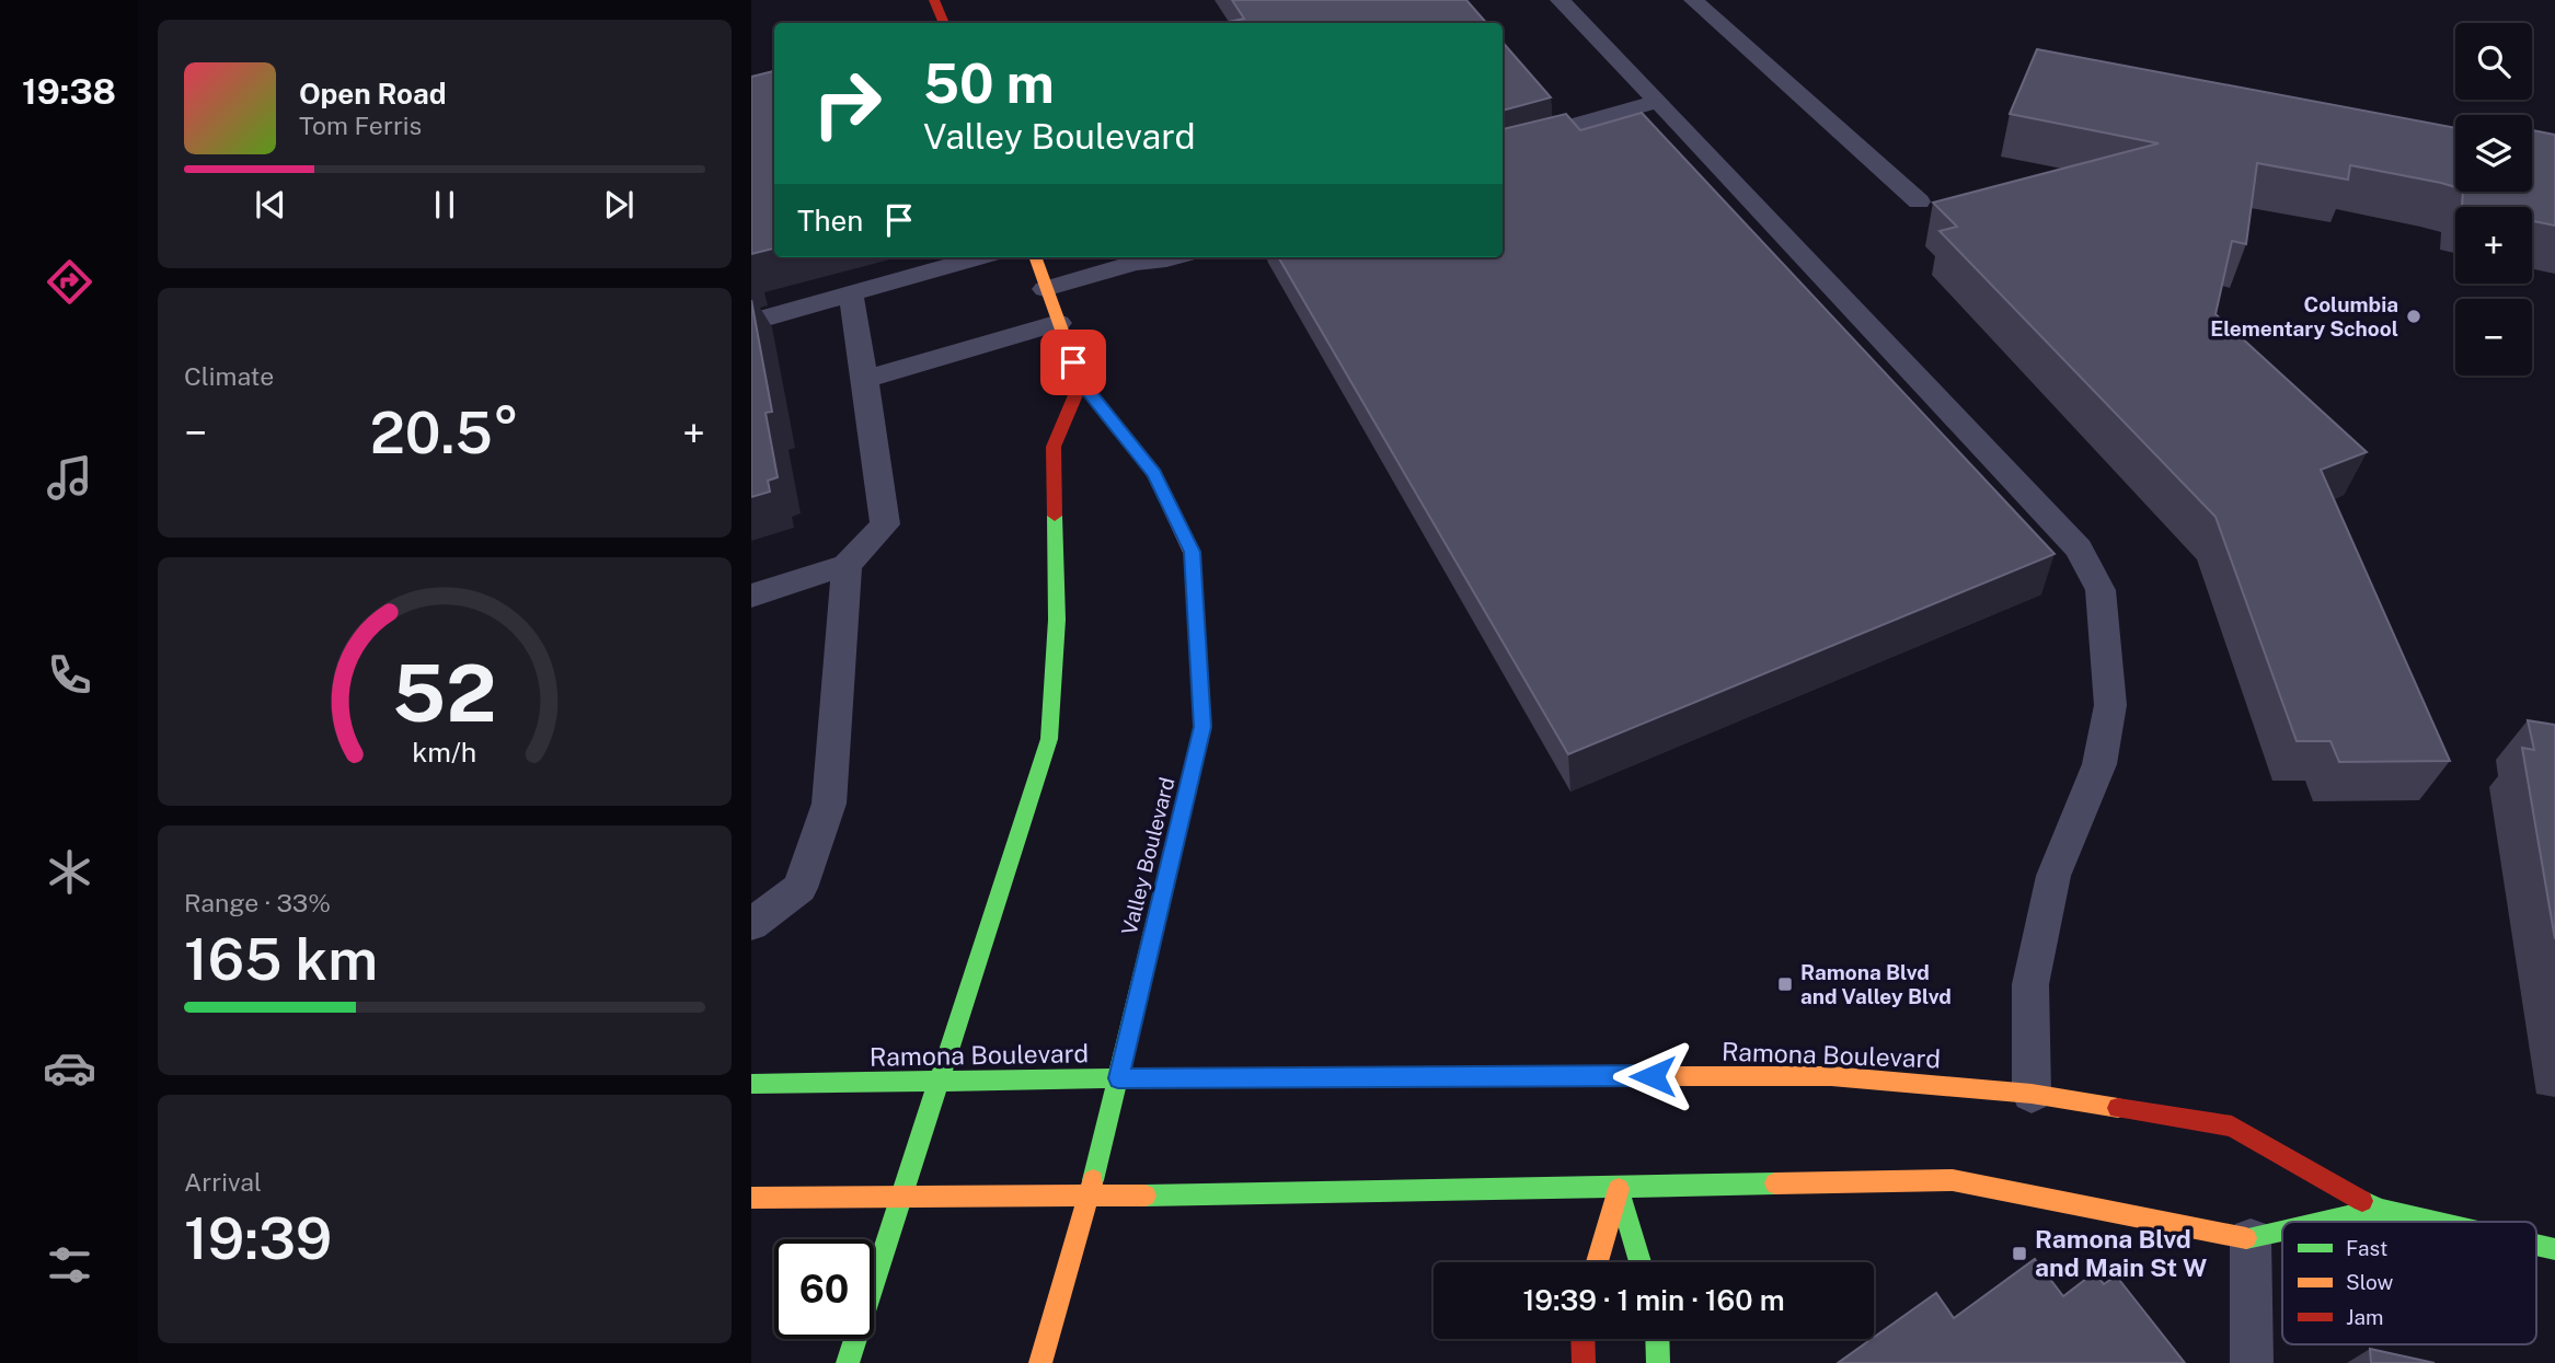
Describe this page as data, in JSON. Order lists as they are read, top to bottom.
{
  "streets": {
    "main road": ["Valley Boulevard", "Ramona Boulevard"]
  },
  "crossings": [
    ["Valley Boulevard", "Ramona Boulevard"]
  ],
  "places": {
    "other": ["Columbia Elementary School"],
    "transit": ["Ramona Blvd and Valley Blvd", "Ramona Blvd and Main St W"]
  },
  "legend": ["Fast", "Slow", "Jam"],
  "page": {
    "tabs": "19:38",
    "map_buttons": ["+", "−"],
    "turn": ["50 m", "Valley Boulevard"],
    "song": ["Open Road", "Tom Ferris"],
    "then": "Then",
    "tile": [
      "Climate",
      ["Range · 33%", "165 km"],
      ["Arrival", "19:39"]
    ],
    "heat": ["−", "20.5°", "+"],
    "limit": "60",
    "trip": "19:39 · 1 min · 160 m",
    "gauge": ["52", "km/h"]
  }
}
